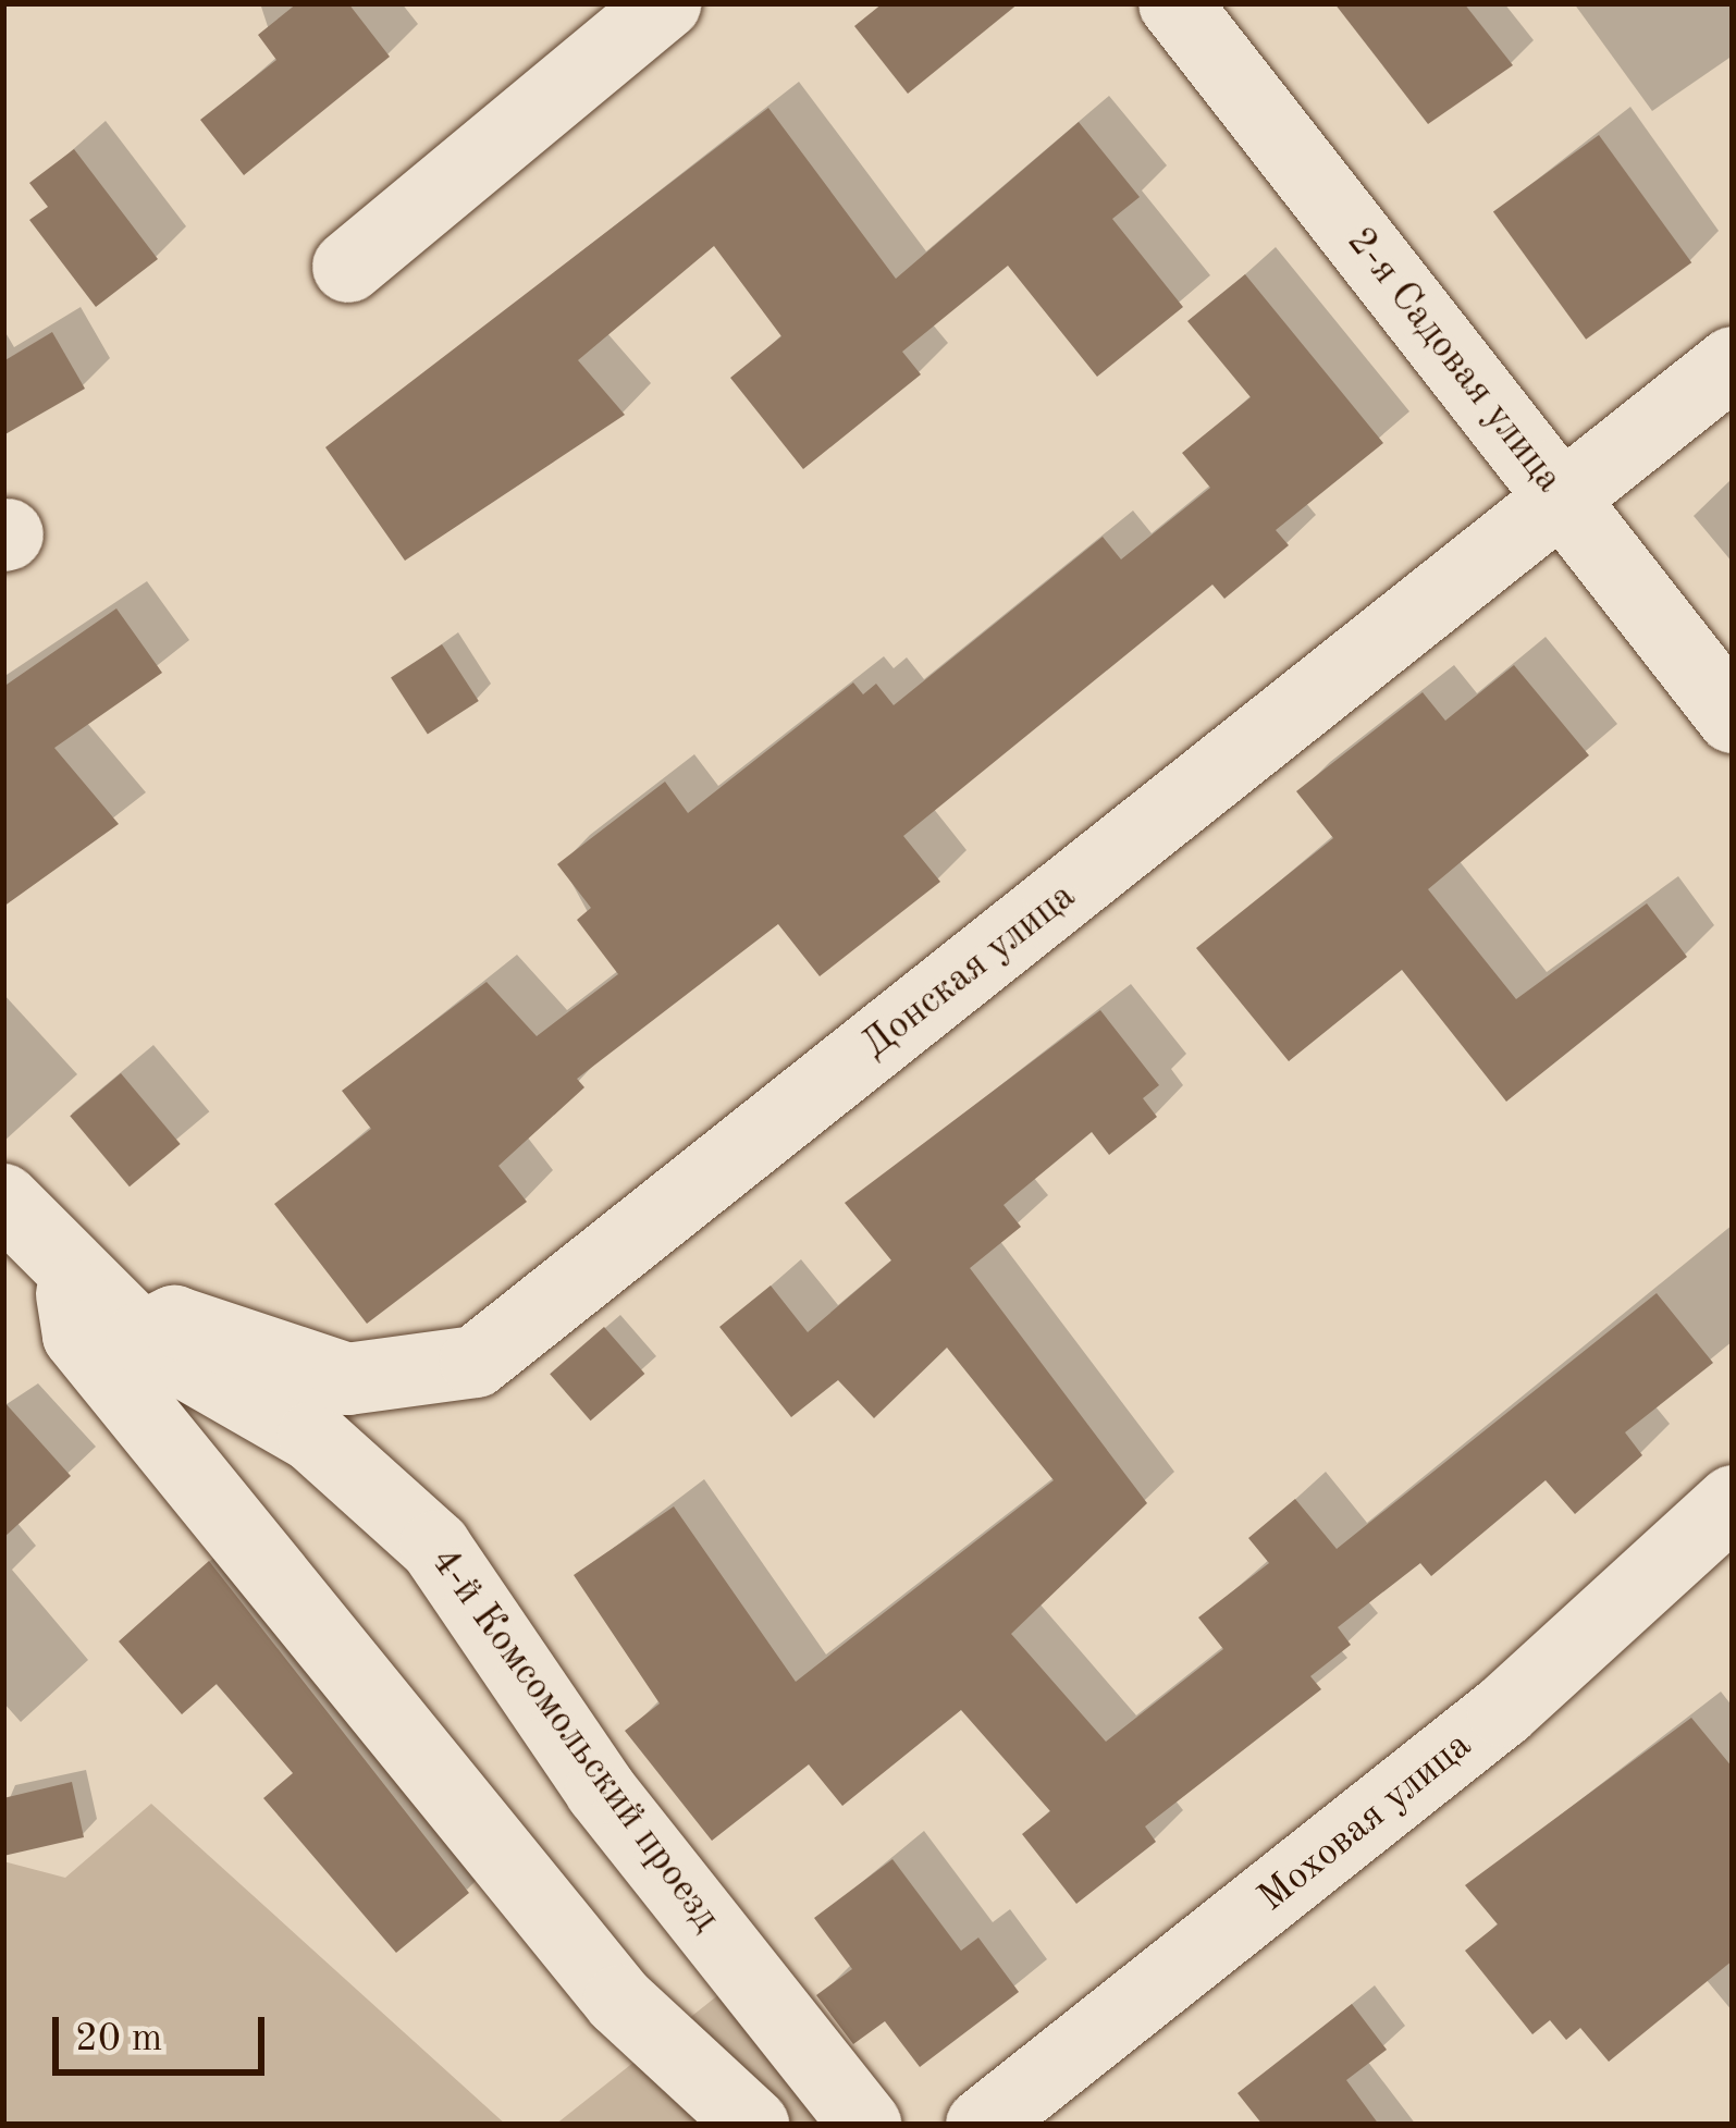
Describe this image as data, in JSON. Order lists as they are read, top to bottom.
{
  "streets": {
    "street": [
      "2-я Садовая улица",
      "Донская улица",
      "4-й Комсомольский проезд",
      "Моховая улица"
    ]
  },
  "crossings": [
    ["2-я Садовая улица", "Донская улица"],
    ["Донская улица", "4-й Комсомольский проезд"]
  ],
  "scale_bar": "20 m"
}
